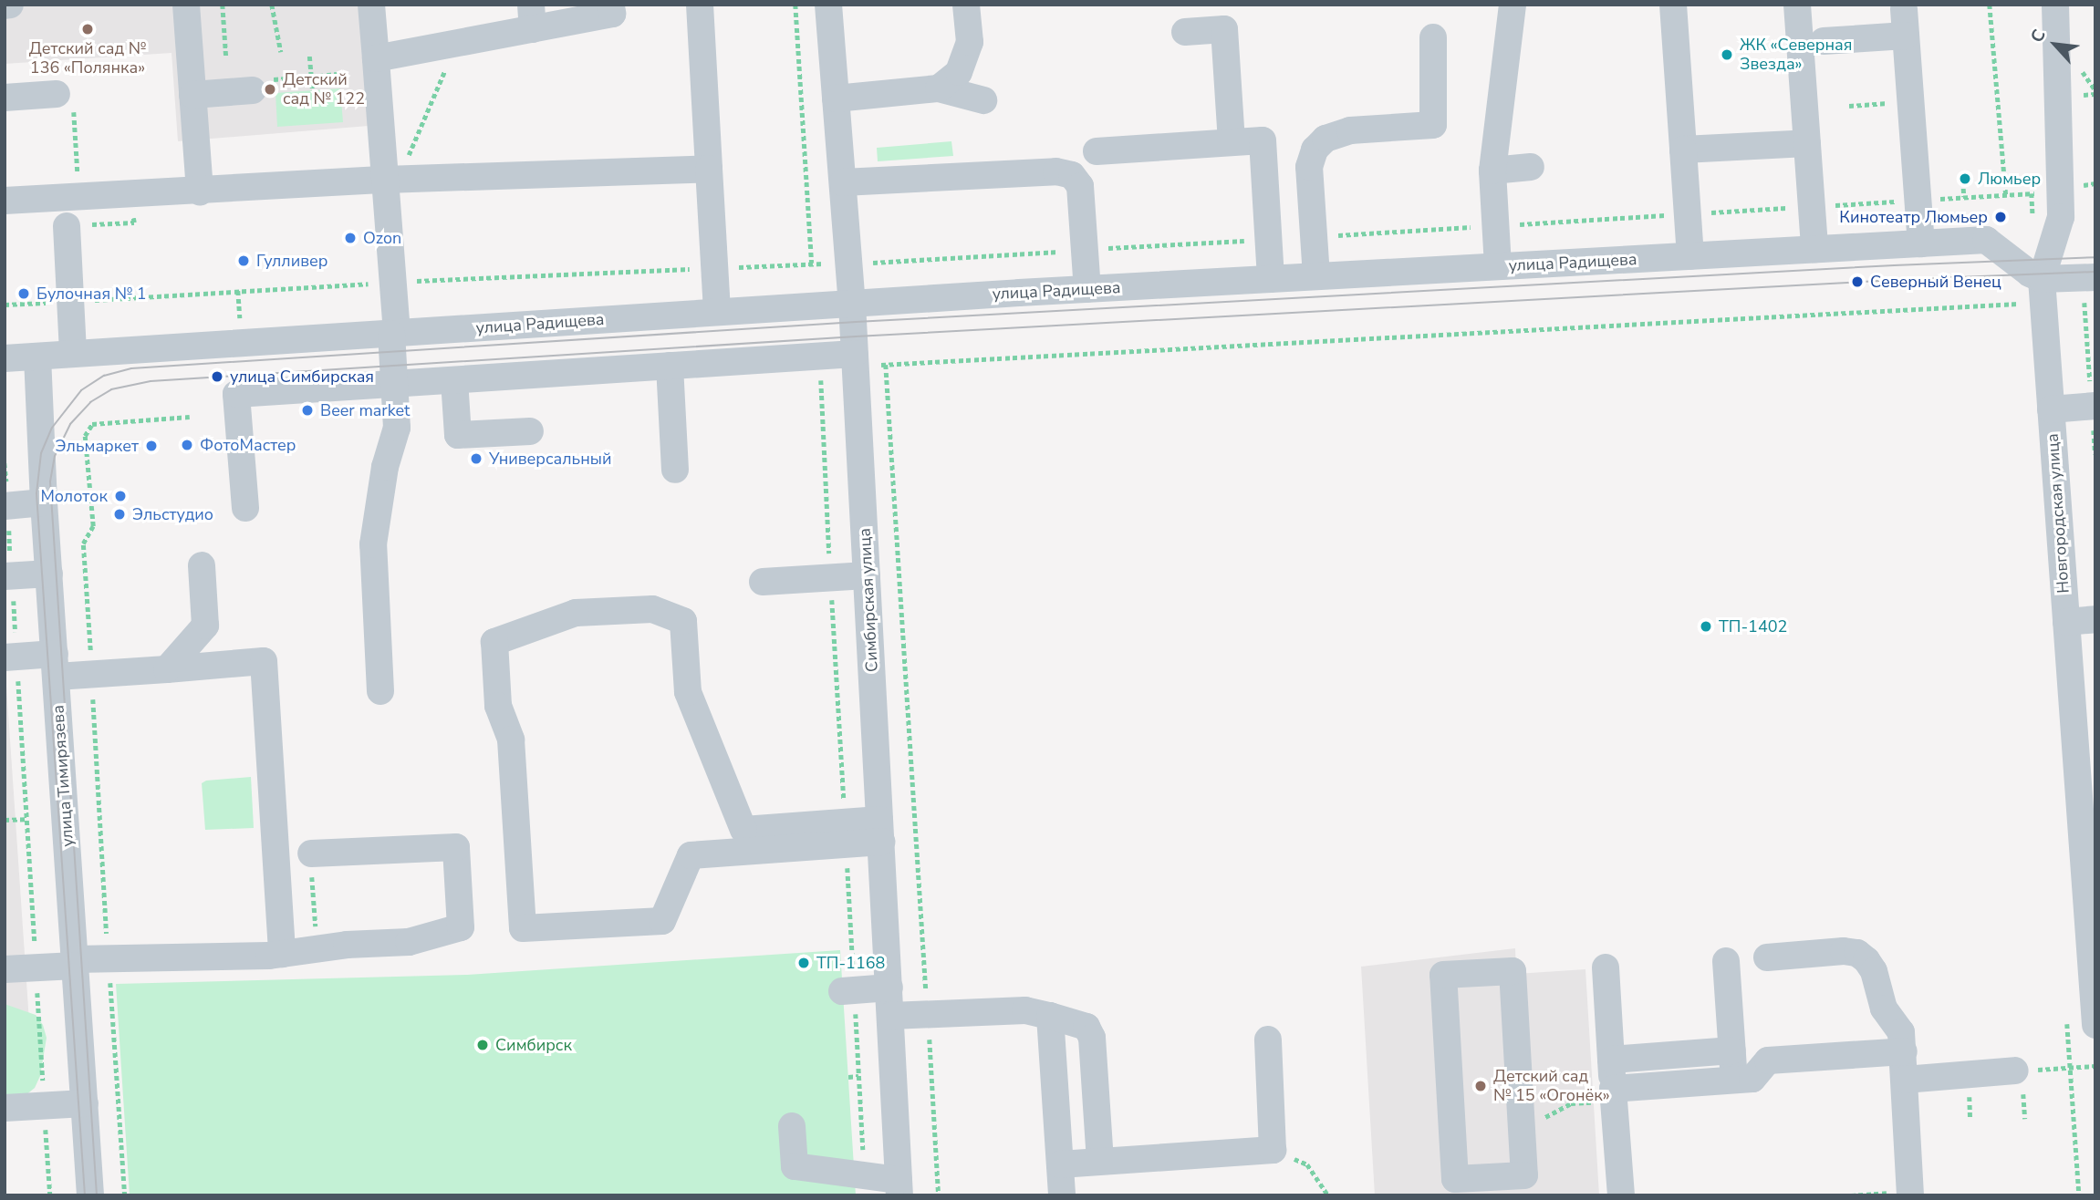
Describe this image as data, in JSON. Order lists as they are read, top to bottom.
{
  "streets": {
    "street": [
      "улица Радищева",
      "Новгородская улица",
      "Симбирская улица",
      "улица Тимирязева"
    ]
  },
  "crossings": [
    ["улица Радищева", "Новгородская улица"],
    ["улица Радищева", "Симбирская улица"],
    ["улица Радищева", "улица Тимирязева"]
  ],
  "places": [
    "Детский сад № 136 «Полянка»",
    "ЖК «Северная Звезда»",
    "Детский сад № 122",
    "Люмьер",
    "Кинотеатр Люмьер",
    "Ozon",
    "Гулливер",
    "Северный Венец",
    "Булочная № 1",
    "улица Симбирская",
    "Beer market",
    "ФотоМастер",
    "Эльмаркет",
    "Универсальный",
    "Молоток",
    "Эльстудио",
    "ТП-1402",
    "ТП-1168",
    "Симбирск",
    "Детский сад № 15 «Огонёк»"
  ],
  "north": "top left"
}
